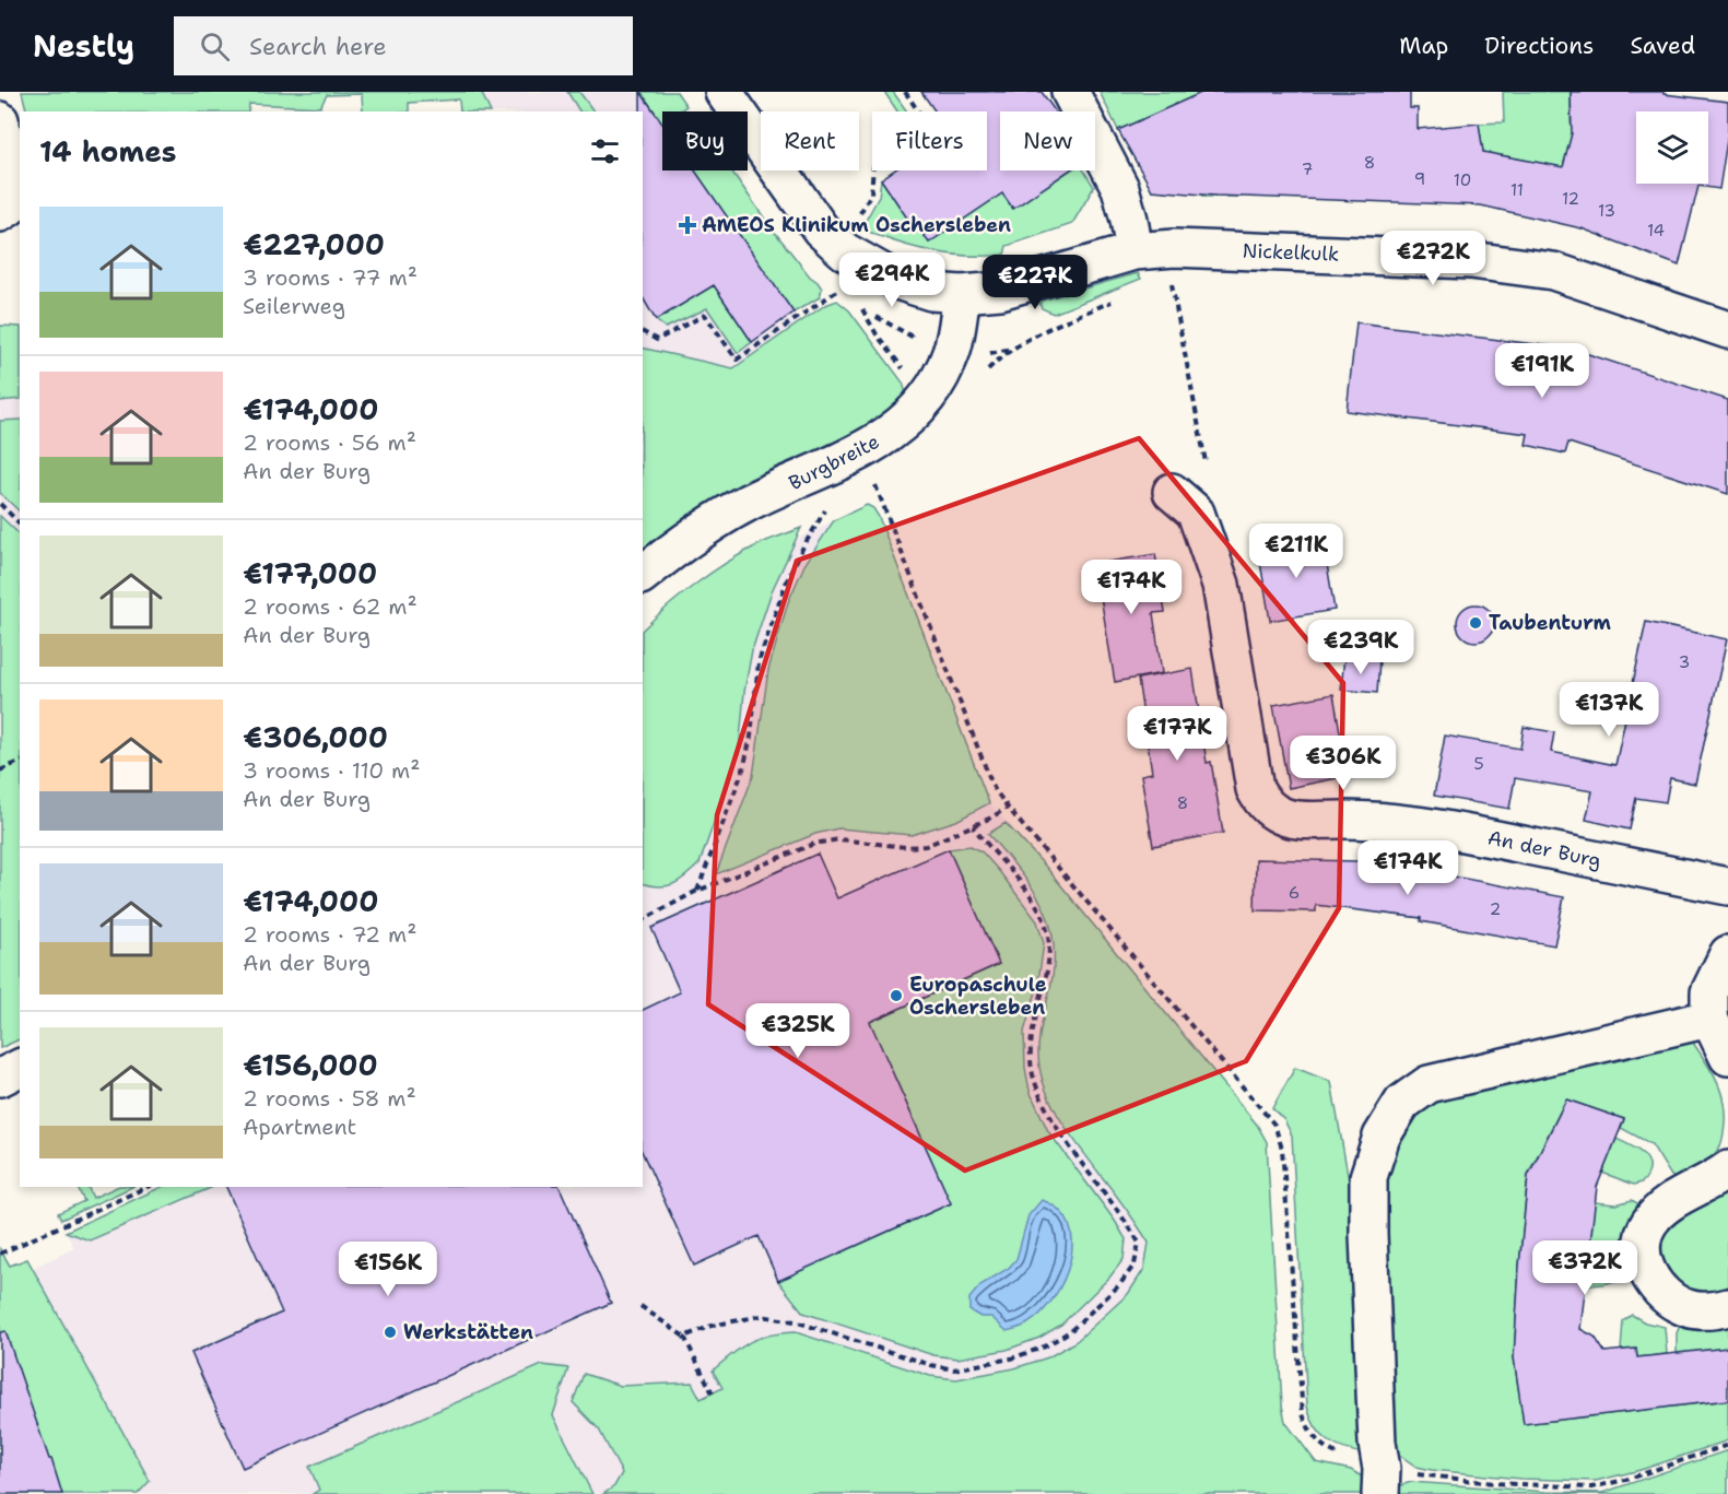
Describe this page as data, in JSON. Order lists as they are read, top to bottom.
{
  "streets": {
    "street": ["Nickelkulk", "Burgbreite", "An der Burg"]
  },
  "crossings": [
    ["Nickelkulk", "Burgbreite"]
  ],
  "places": {
    "health": ["AMEOS Klinikum Oschersleben"],
    "other": ["Taubenturm", "Europaschule Oschersleben", "Werkstätten"]
  },
  "house_numbers": [
    "8",
    "7",
    "9",
    "10",
    "11",
    "12",
    "13",
    "14",
    "3",
    "5",
    "8",
    "6",
    "2"
  ],
  "page": {
    "header": "Nestly",
    "search": "Search here",
    "nav": ["Map", "Directions", "Saved"],
    "chip": [
      "Buy",
      "Rent",
      "Filters",
      "New"
    ],
    "heading": "14 homes",
    "list": [
      {
        "name": "€227,000",
        "note": "3 rooms · 77 m² · Seilerweg"
      },
      {
        "name": "€174,000",
        "note": "2 rooms · 56 m² · An der Burg"
      },
      {
        "name": "€177,000",
        "note": "2 rooms · 62 m² · An der Burg"
      },
      {
        "name": "€306,000",
        "note": "3 rooms · 110 m² · An der Burg"
      },
      {
        "name": "€174,000",
        "note": "2 rooms · 72 m² · An der Burg"
      },
      {
        "name": "€156,000",
        "note": "2 rooms · 58 m² · Apartment"
      }
    ],
    "price": [
      "€272K",
      "€294K",
      "€227K",
      "€191K",
      "€211K",
      "€174K",
      "€239K",
      "€137K",
      "€177K",
      "€306K",
      "€174K",
      "€325K",
      "€372K",
      "€156K"
    ]
  }
}
